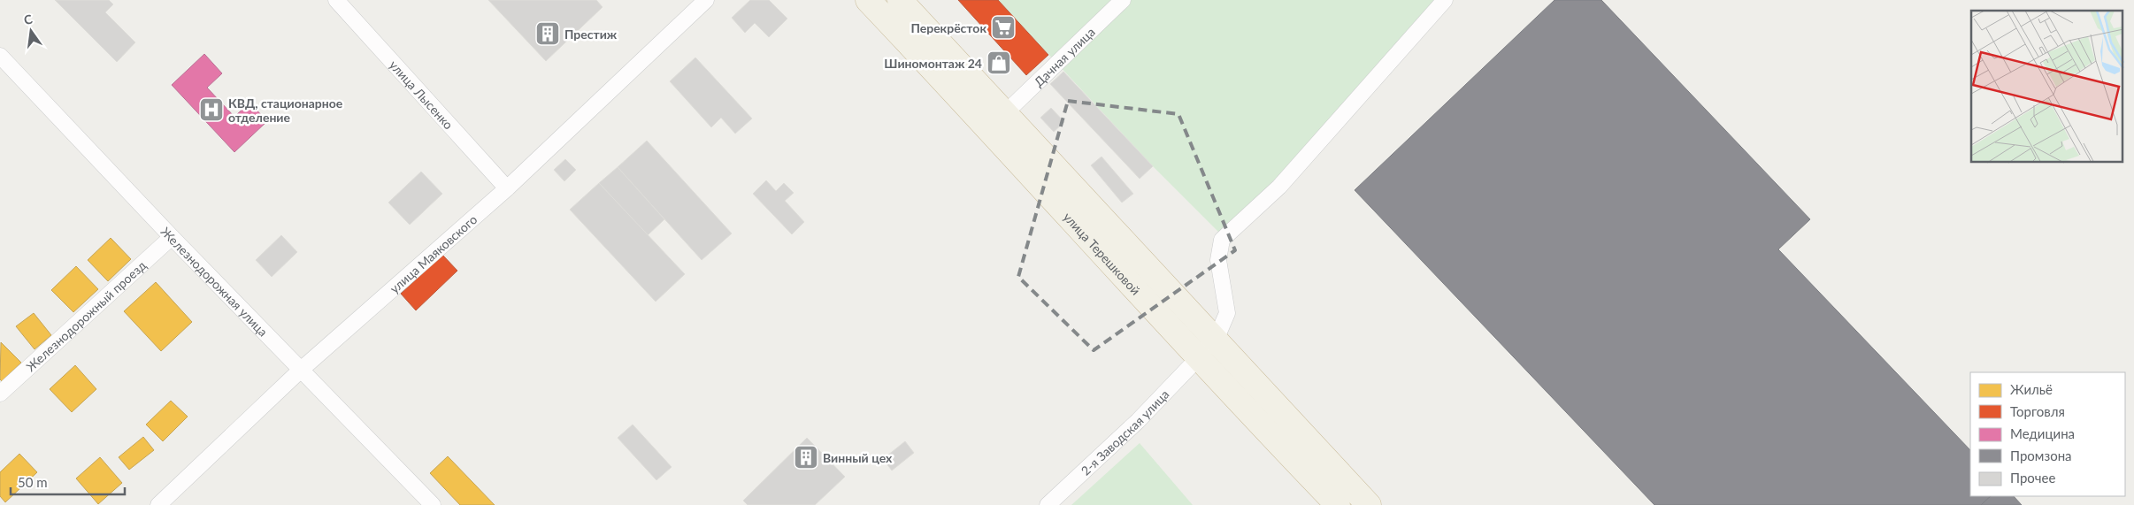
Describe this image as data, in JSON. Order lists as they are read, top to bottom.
{
  "streets": {
    "highway": ["улица Терешковой"],
    "street": [
      "Дачная улица",
      "улица Лысенко",
      "улица Маяковского",
      "Железнодорожная улица",
      "Железнодорожный проезд",
      "2-я Заводская улица"
    ]
  },
  "crossings": [
    ["Дачная улица", "улица Терешковой"],
    ["улица Лысенко", "улица Маяковского"],
    ["улица Терешковой", "2-я Заводская улица"],
    ["улица Маяковского", "Железнодорожная улица"],
    ["Железнодорожная улица", "Железнодорожный проезд"]
  ],
  "places": {
    "supermarket": ["Перекрёсток"],
    "building": ["Престиж", "Винный цех"],
    "shop": ["Шиномонтаж 24"],
    "hospital": ["КВД, стационарное отделение"]
  },
  "legend": [
    "Жильё",
    "Торговля",
    "Медицина",
    "Промзона",
    "Прочее"
  ],
  "scale_bar": "50 m",
  "north": "top"
}
